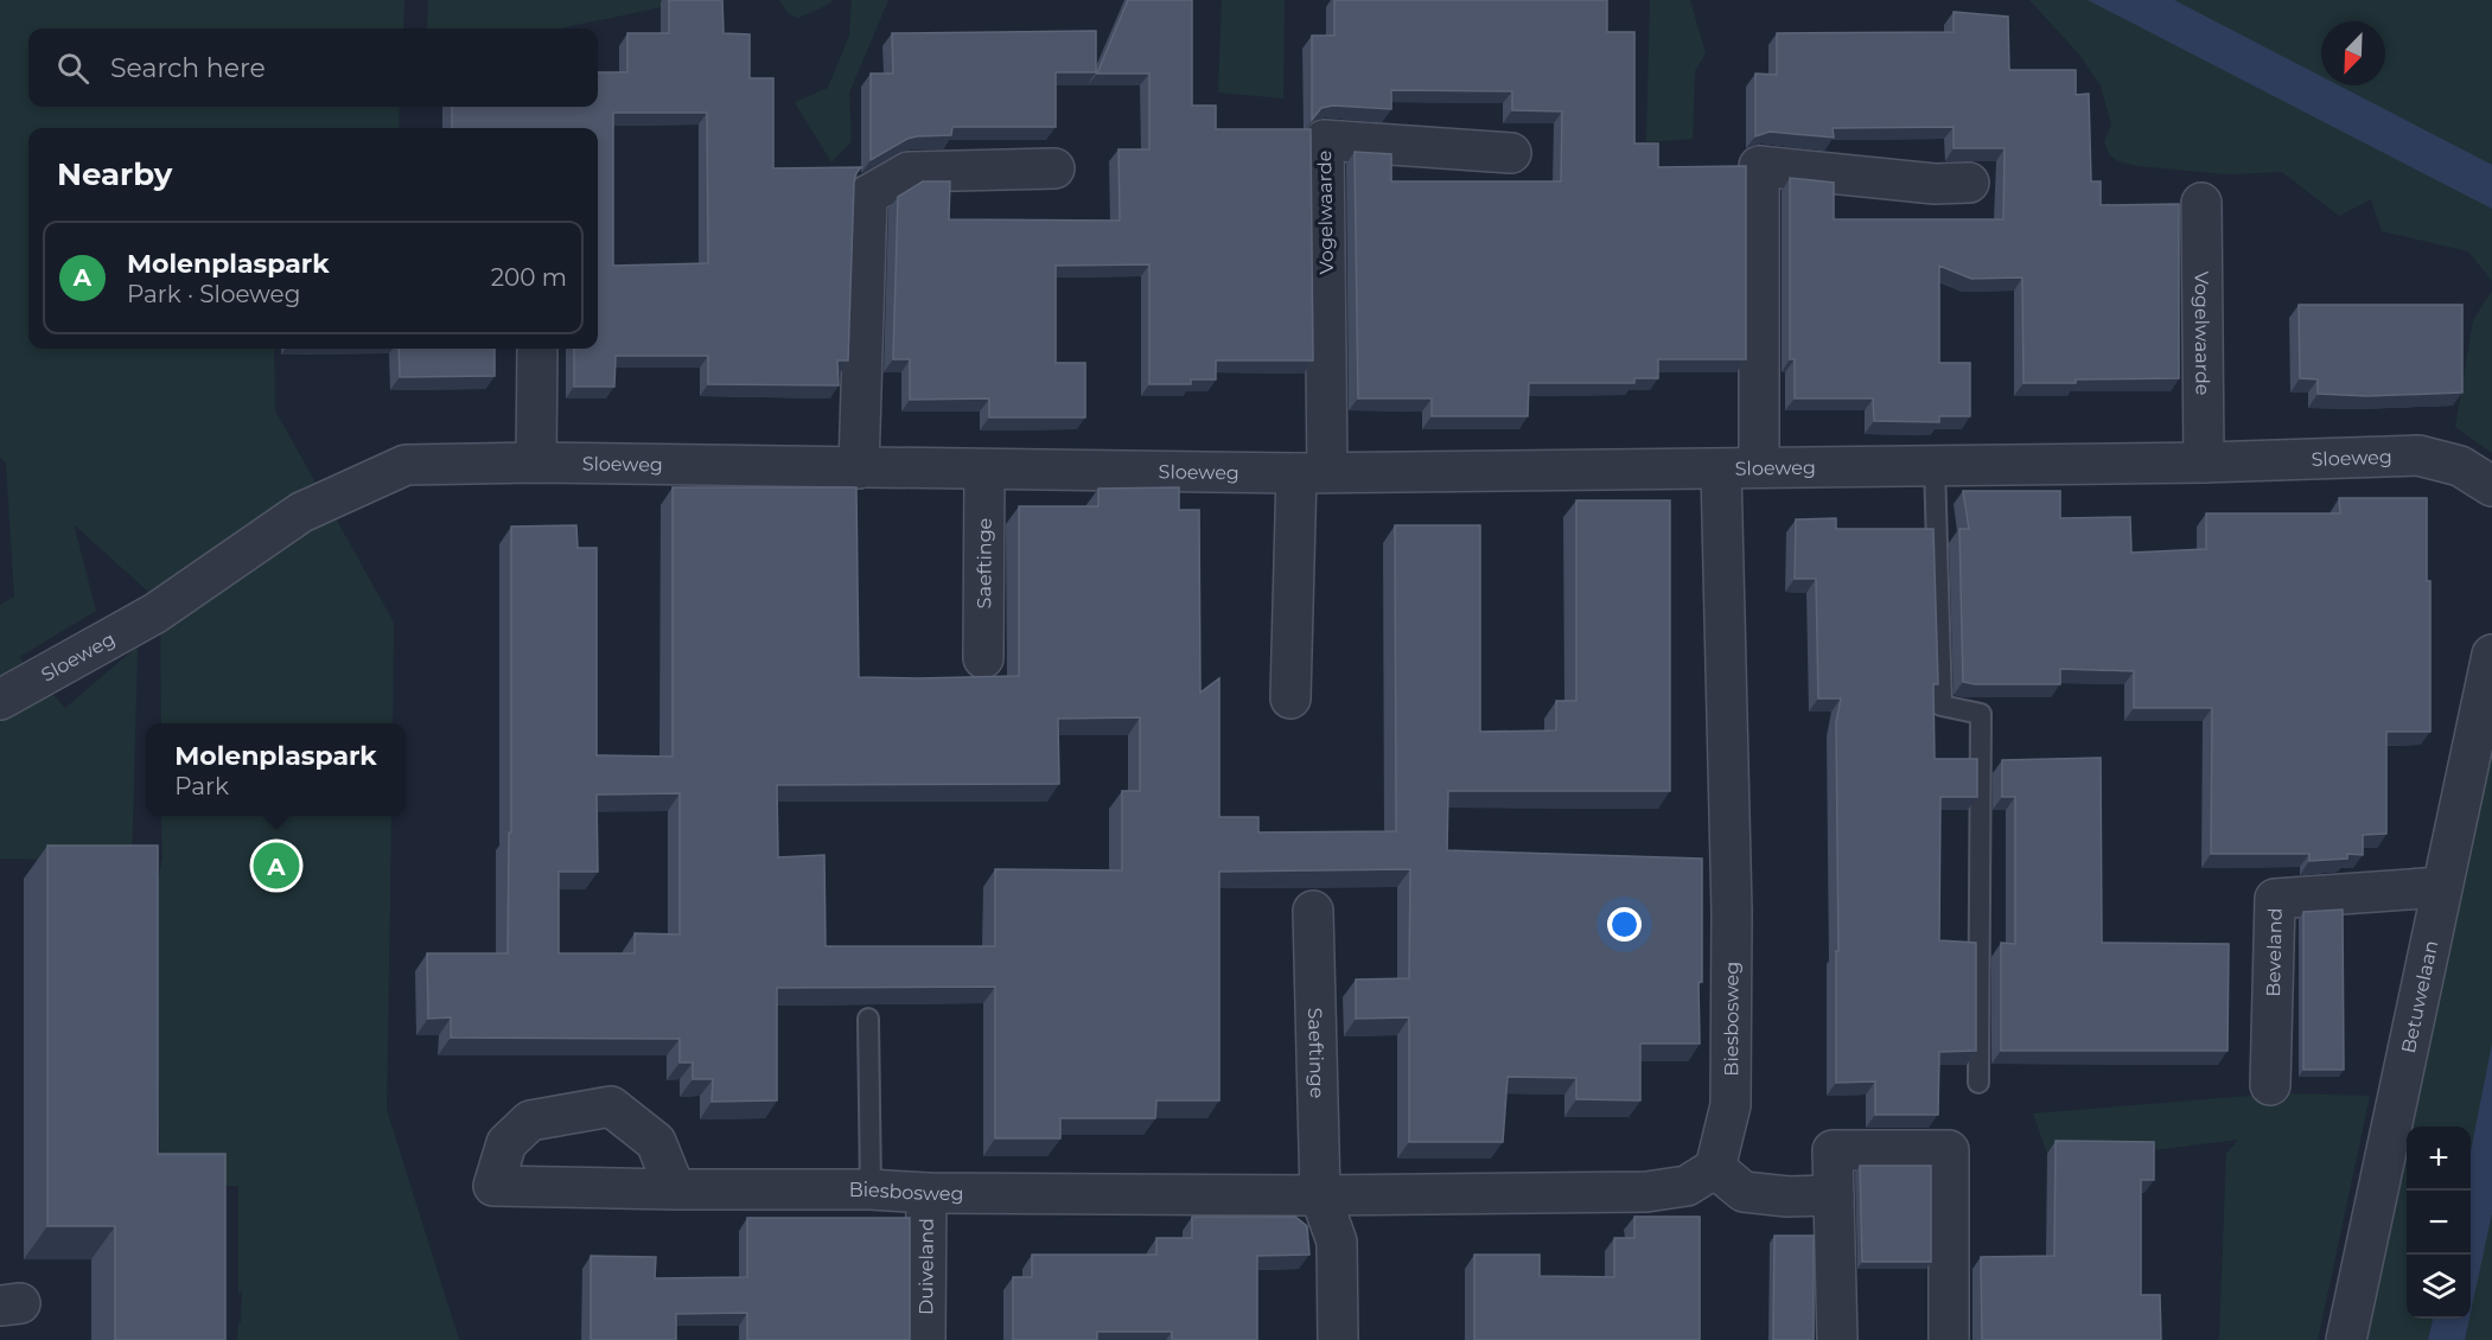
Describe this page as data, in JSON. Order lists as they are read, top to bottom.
{
  "streets": {
    "street": [
      "Vogelwaarde",
      "Sloeweg",
      "Saeftinge",
      "Beveland",
      "Betuwelaan",
      "Biesbosweg",
      "Duiveland"
    ]
  },
  "crossings": [
    ["Vogelwaarde", "Sloeweg"],
    ["Sloeweg", "Saeftinge"],
    ["Sloeweg", "Biesbosweg"],
    ["Saeftinge", "Biesbosweg"],
    ["Beveland", "Betuwelaan"],
    ["Biesbosweg", "Duiveland"]
  ],
  "north": "bottom left",
  "page": {
    "search": "Search here",
    "heading": "Nearby",
    "list": [
      {
        "mark": "A",
        "name": "Molenplaspark",
        "note": "Park · Sloeweg",
        "value": "200 m"
      }
    ],
    "popup": ["Molenplaspark", "Park"],
    "pins": "A",
    "map_buttons": ["+", "−"]
  }
}
